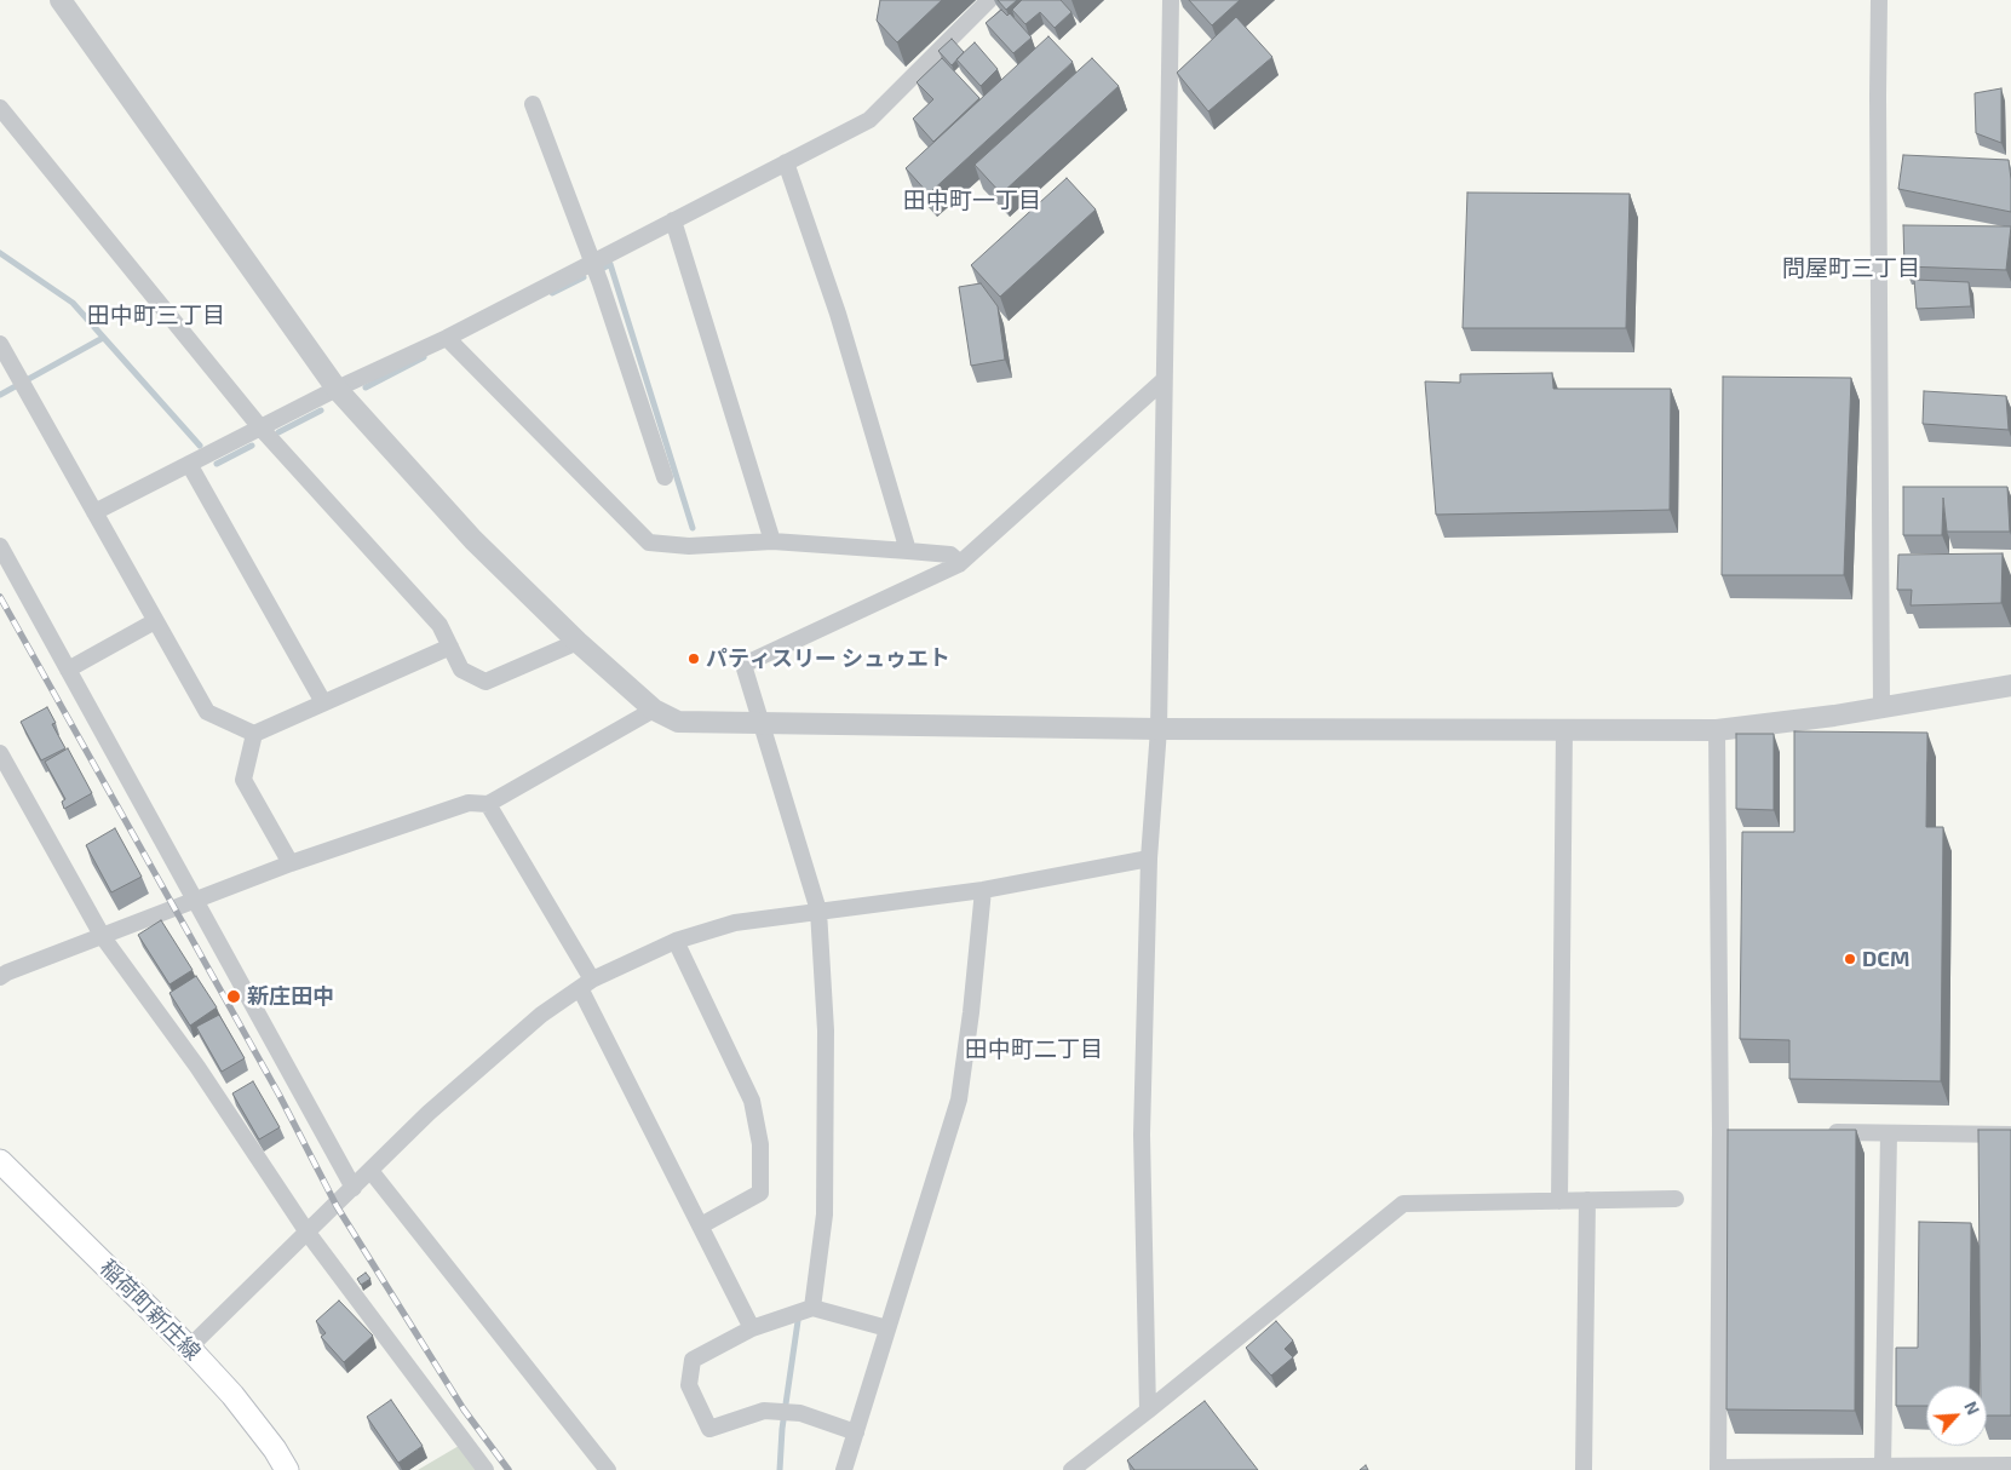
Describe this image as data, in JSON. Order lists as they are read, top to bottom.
{
  "streets": {
    "main road": ["稲荷町新庄線"]
  },
  "districts": [
    "田中町一丁目",
    "問屋町三丁目",
    "田中町三丁目",
    "田中町二丁目"
  ],
  "places": ["パティスリー シュゥエト", "DCM", "新庄田中"],
  "north": "top right"
}
